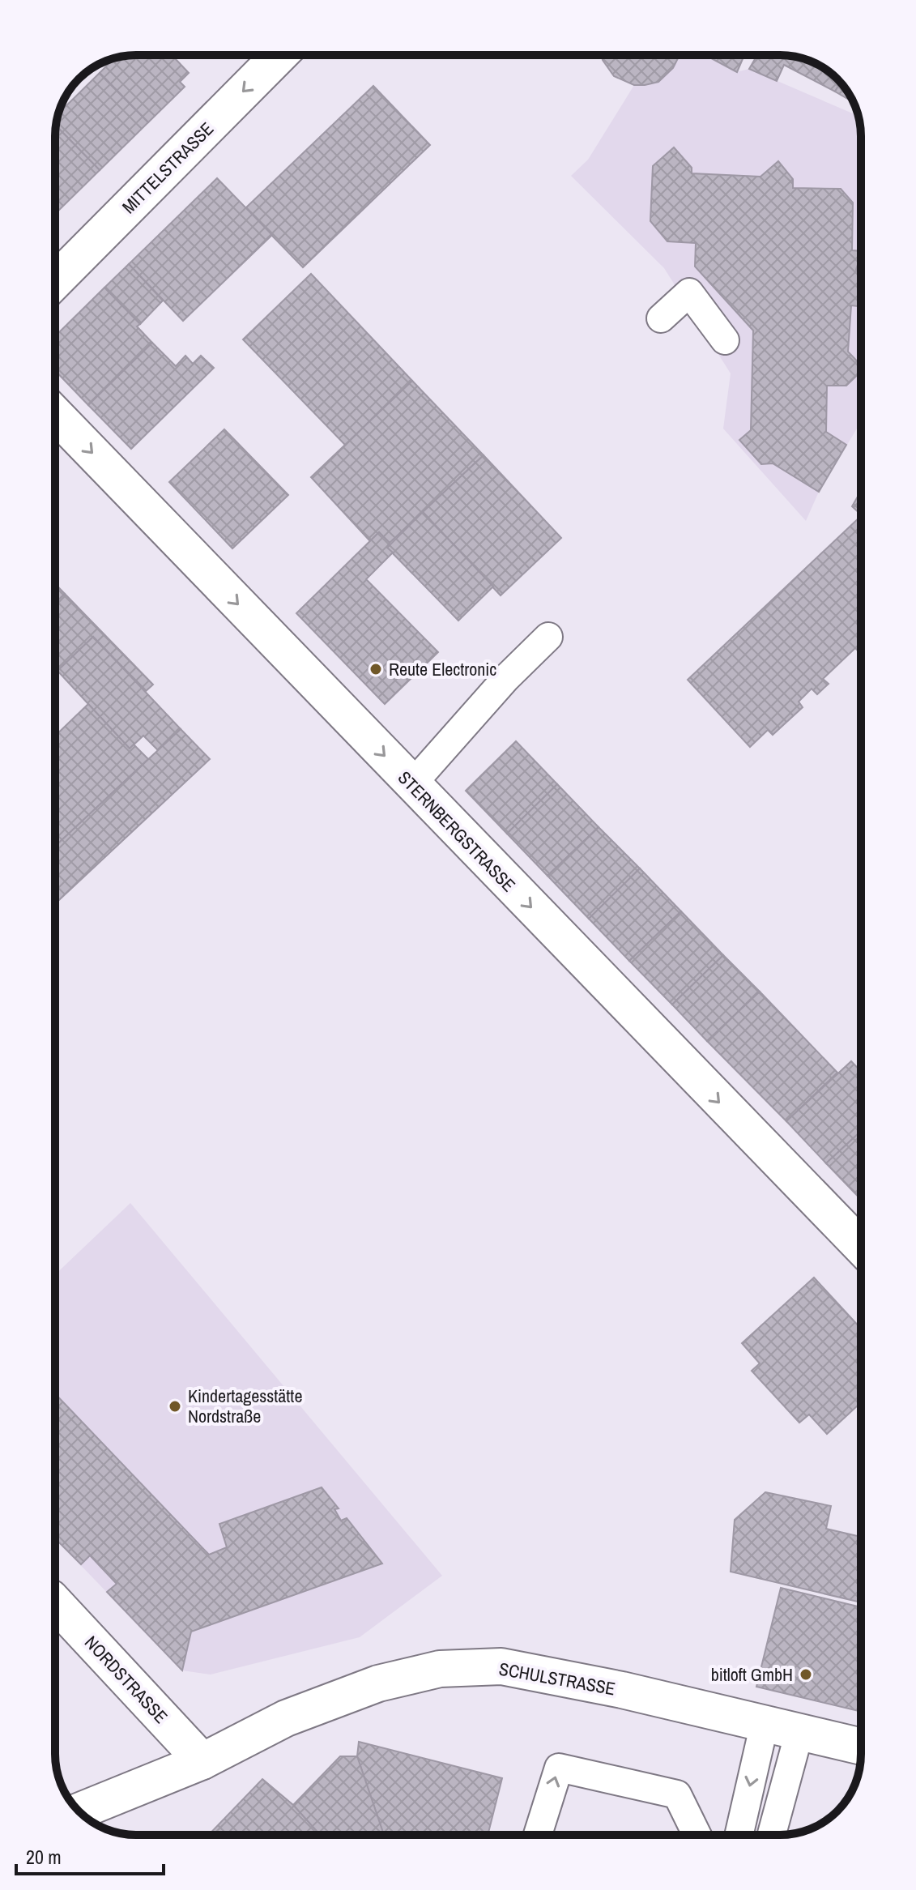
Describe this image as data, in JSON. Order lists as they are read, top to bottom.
{
  "streets": {
    "street": [
      "MITTELSTRASSE",
      "STERNBERGSTRASSE",
      "SCHULSTRASSE",
      "NORDSTRASSE"
    ]
  },
  "crossings": [
    ["SCHULSTRASSE", "NORDSTRASSE"]
  ],
  "one_way": ["MITTELSTRASSE", "STERNBERGSTRASSE"],
  "places": ["Reute Electronic", "Kindertagesstätte Nordstraße", "bitloft GmbH"],
  "scale_bar": "20 m"
}
